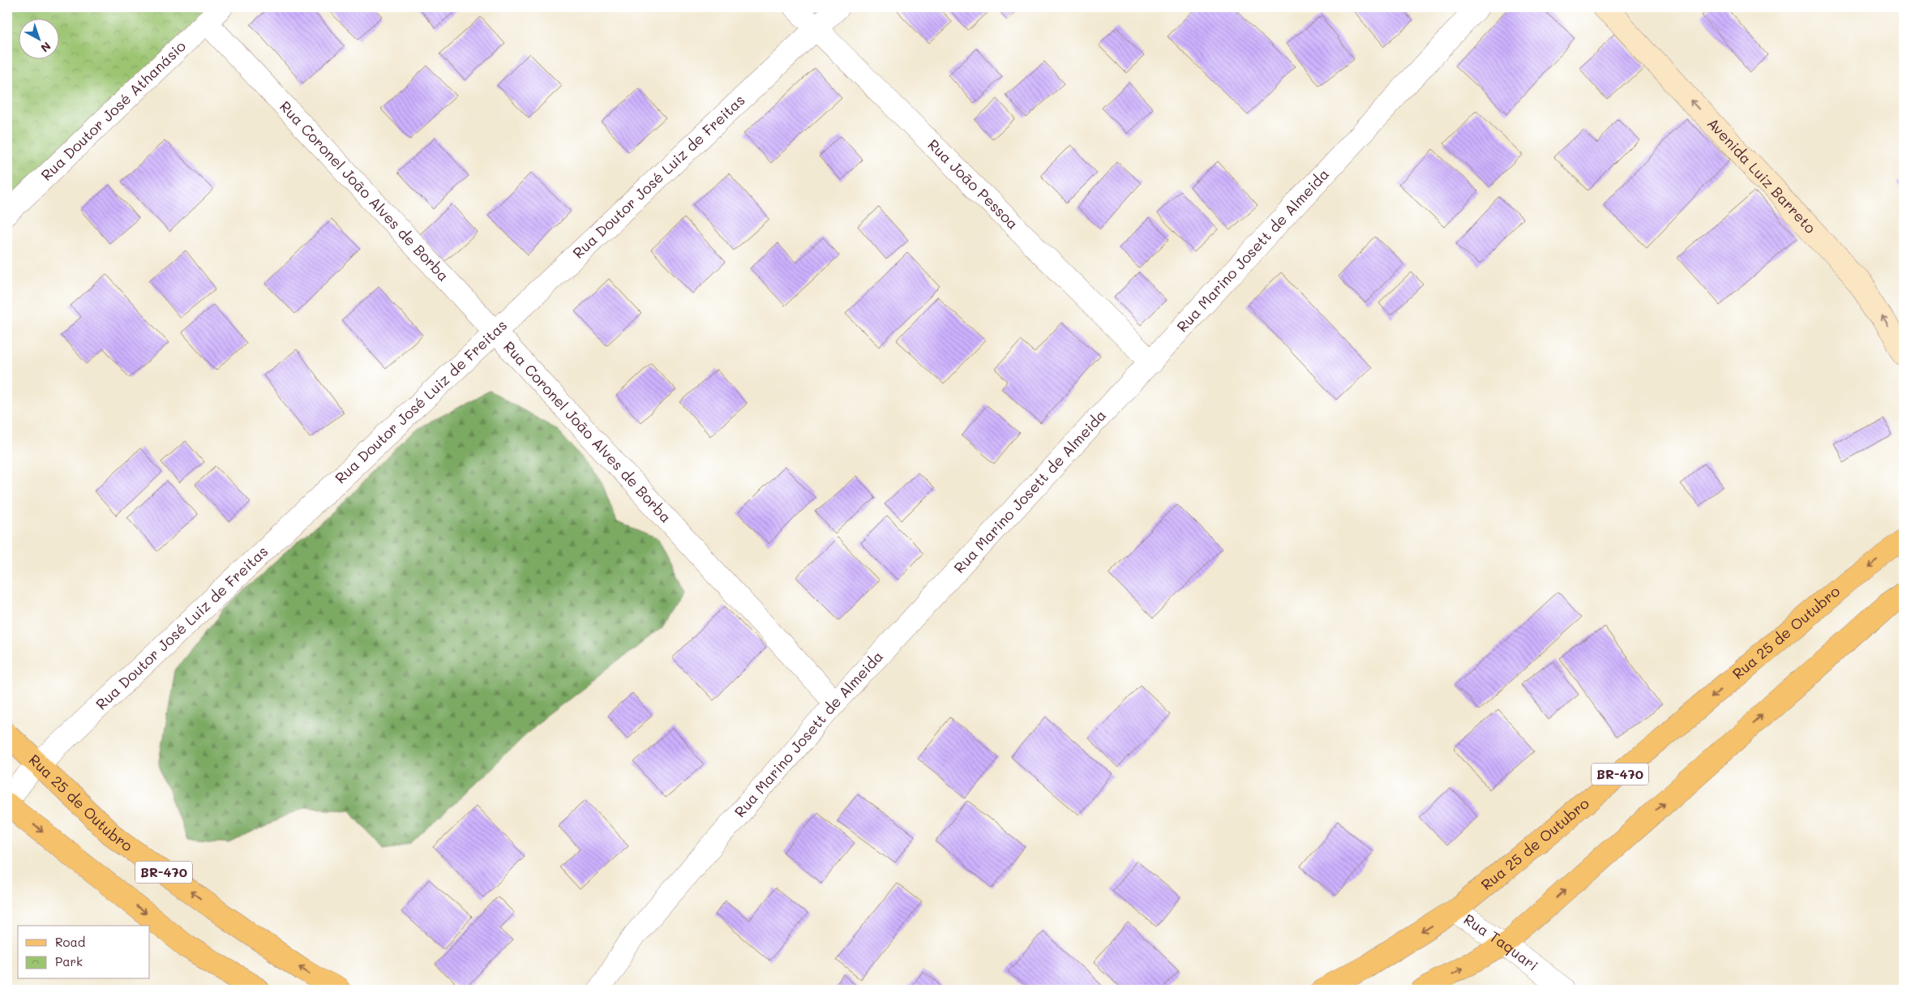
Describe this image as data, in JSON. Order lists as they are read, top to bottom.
{
  "streets": {
    "main road": ["Avenida Luiz Barreto", "Rua 25 de Outubro", "BR-470"],
    "street": [
      "Rua Doutor José Athanásio",
      "Rua Doutor José Luiz de Freitas",
      "Rua João Pessoa",
      "Rua Coronel João Alves de Borba",
      "Rua Marino Josett de Almeida",
      "Rua Taquari"
    ]
  },
  "crossings": [
    ["Rua Doutor José Athanásio", "Rua Coronel João Alves de Borba"],
    ["Rua Doutor José Luiz de Freitas", "Rua João Pessoa"],
    ["Rua Doutor José Luiz de Freitas", "Rua Coronel João Alves de Borba"],
    ["Rua Doutor José Luiz de Freitas", "Rua 25 de Outubro"],
    ["Rua João Pessoa", "Rua Marino Josett de Almeida"],
    ["Rua Coronel João Alves de Borba", "Rua Marino Josett de Almeida"],
    ["Rua 25 de Outubro", "Rua Taquari"]
  ],
  "one_way": ["Avenida Luiz Barreto", "Rua 25 de Outubro"],
  "legend": ["Road", "Park"],
  "north": "bottom right"
}
